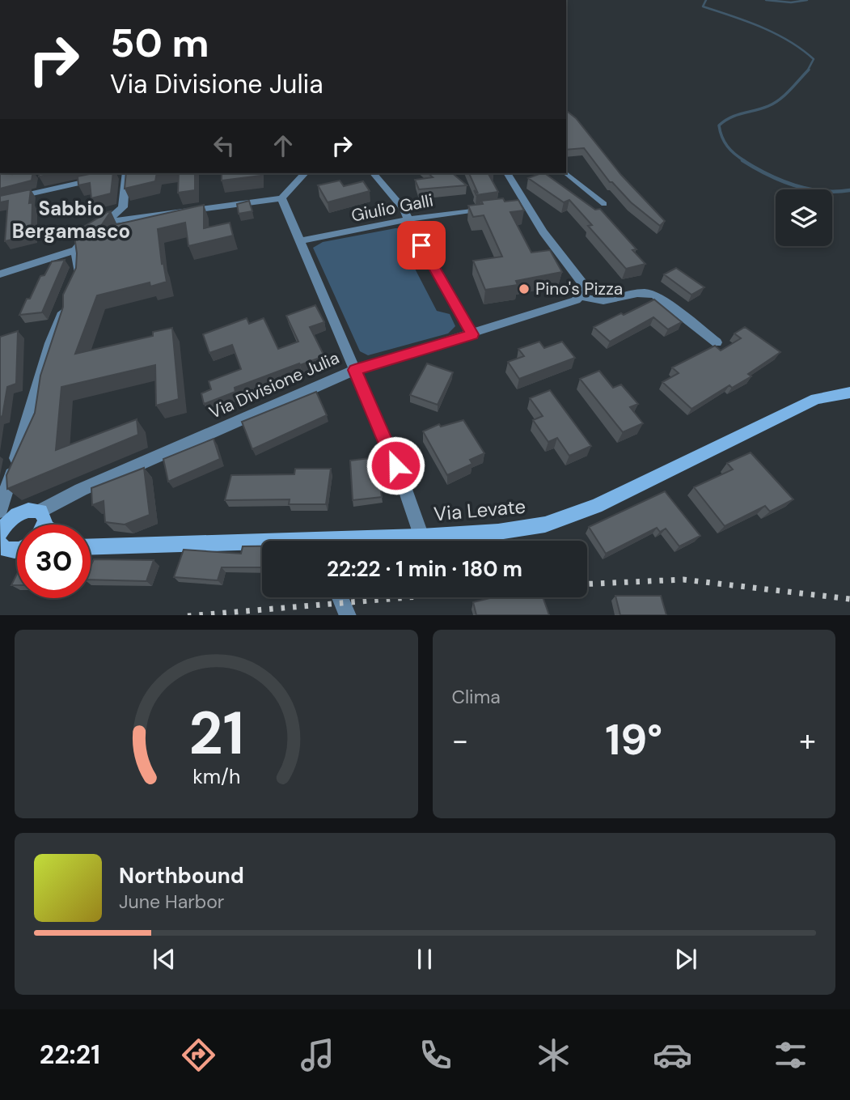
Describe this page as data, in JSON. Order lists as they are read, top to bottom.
{
  "streets": {
    "street": ["Giulio Galli", "Via Divisione Julia", "Via Levate"]
  },
  "districts": ["Sabbio Bergamasco"],
  "places": ["Pino's Pizza"],
  "page": {
    "turn": ["50 m", "Via Divisione Julia"],
    "limit": "30",
    "trip": "22:22 · 1 min · 180 m",
    "tile": "Clima",
    "heat": ["−", "19°", "+"],
    "song": ["Northbound", "June Harbor"],
    "tabs": "22:21",
    "gauge": ["21", "km/h"]
  }
}
